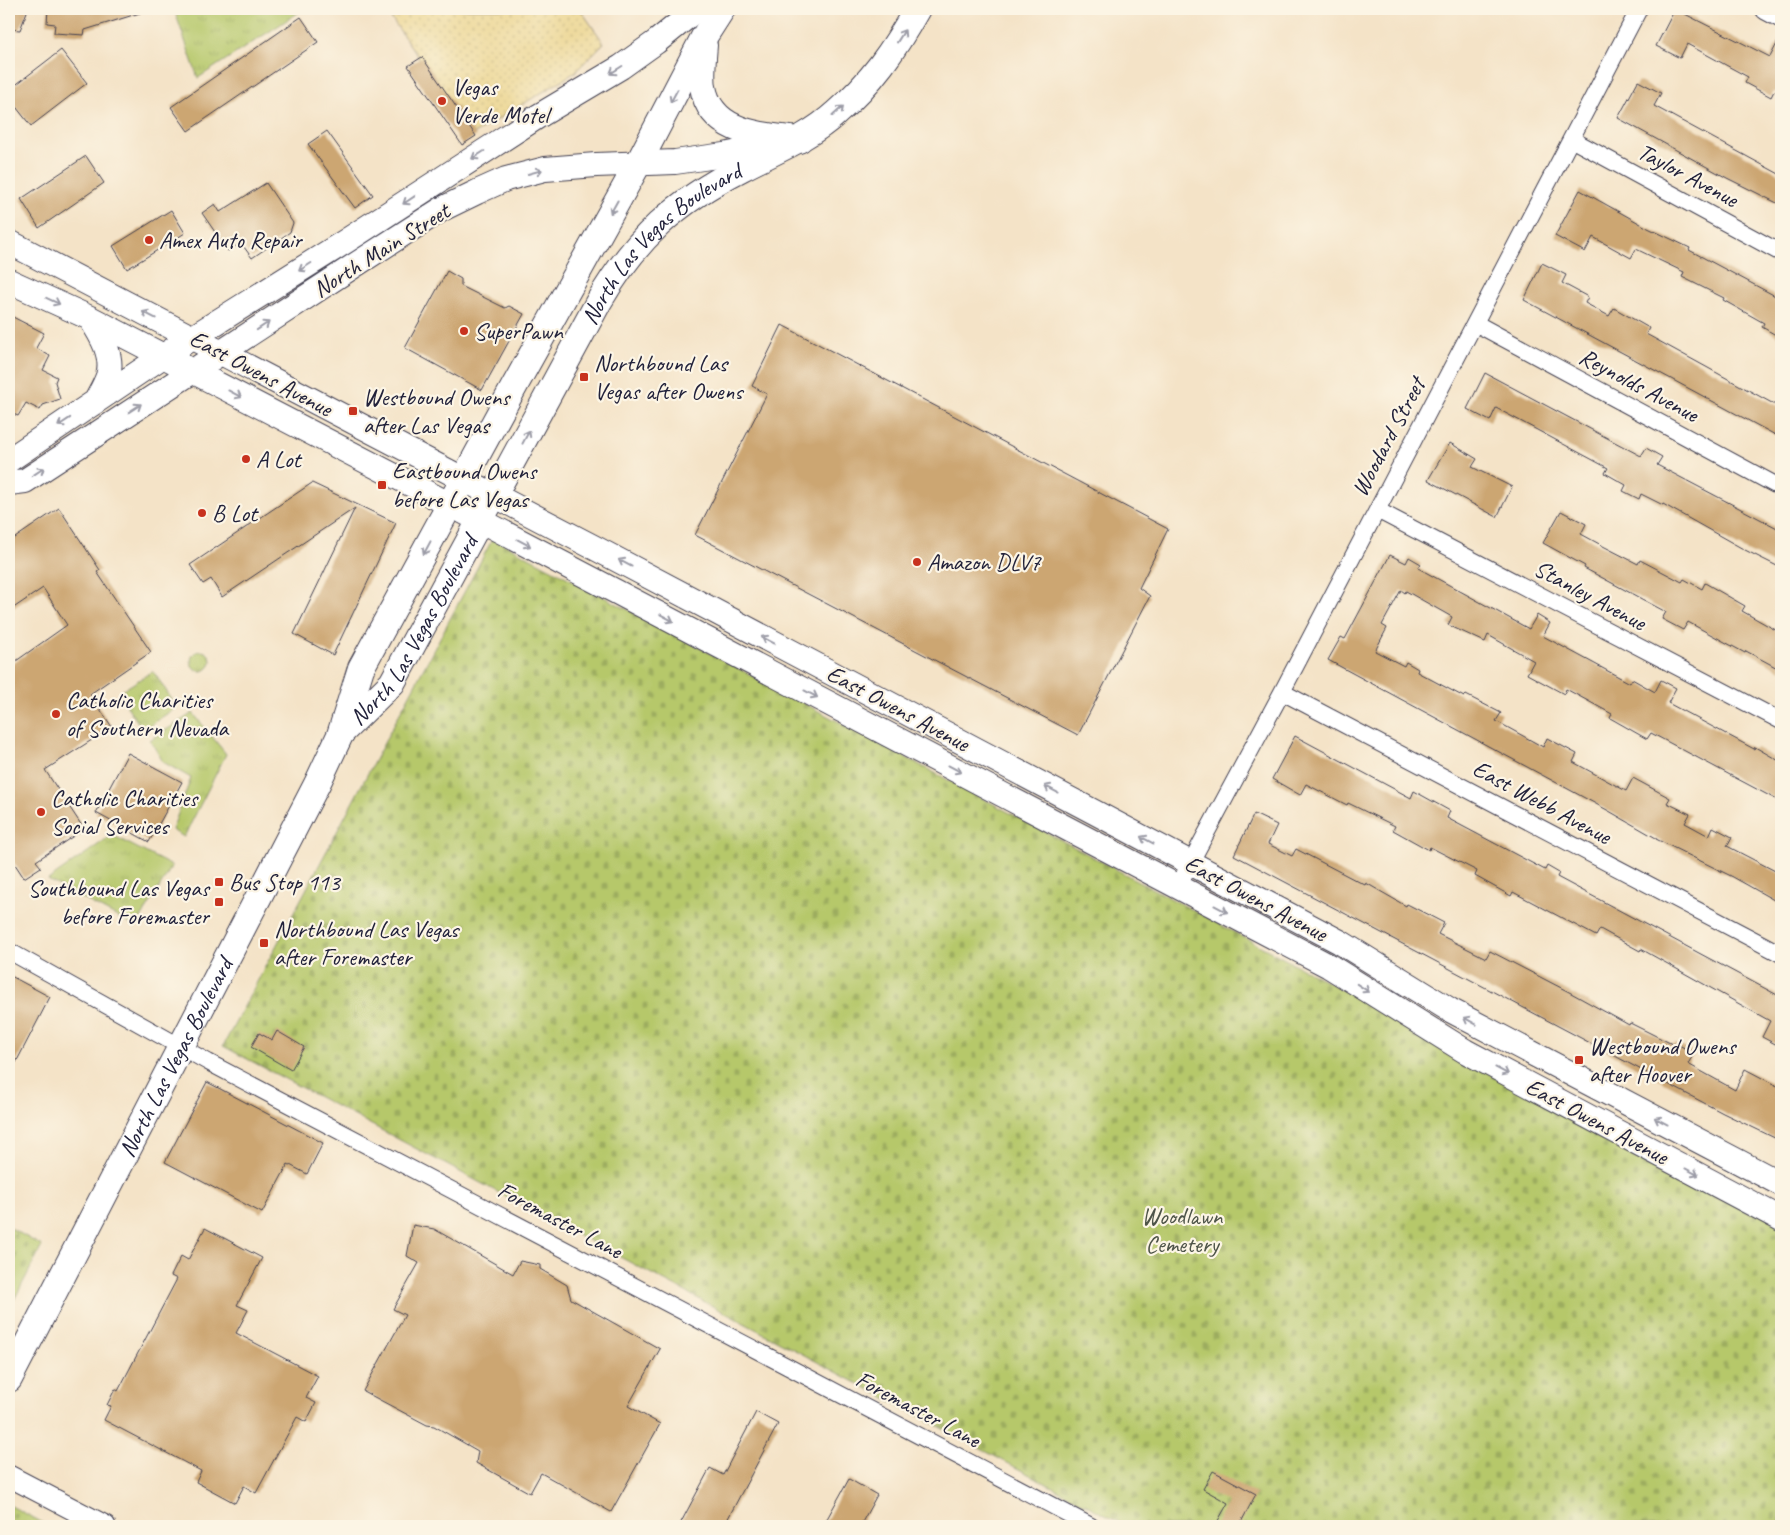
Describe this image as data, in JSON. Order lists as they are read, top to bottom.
{
  "streets": {
    "main road": ["North Las Vegas Boulevard", "North Main Street", "East Owens Avenue"],
    "street": [
      "Taylor Avenue",
      "Reynolds Avenue",
      "Woodard Street",
      "Stanley Avenue",
      "East Webb Avenue",
      "Foremaster Lane"
    ]
  },
  "crossings": [
    ["Taylor Avenue", "Woodard Street"],
    ["North Las Vegas Boulevard", "North Main Street"],
    ["North Las Vegas Boulevard", "East Owens Avenue"],
    ["North Las Vegas Boulevard", "Foremaster Lane"],
    ["North Main Street", "East Owens Avenue"],
    ["East Owens Avenue", "Woodard Street"],
    ["Reynolds Avenue", "Woodard Street"],
    ["Woodard Street", "Stanley Avenue"],
    ["Woodard Street", "East Webb Avenue"]
  ],
  "parks": ["Woodlawn Cemetery"],
  "places": {
    "other": [
      "Vegas Verde Motel",
      "Amex Auto Repair",
      "SuperPawn",
      "A Lot",
      "B Lot",
      "Amazon DLV7",
      "Catholic Charities of Southern Nevada",
      "Catholic Charities Social Services"
    ],
    "transit": [
      "Northbound Las Vegas after Owens",
      "Westbound Owens after Las Vegas",
      "Eastbound Owens before Las Vegas",
      "Bus Stop 113",
      "Southbound Las Vegas before Foremaster",
      "Northbound Las Vegas after Foremaster",
      "Westbound Owens after Hoover"
    ]
  }
}
